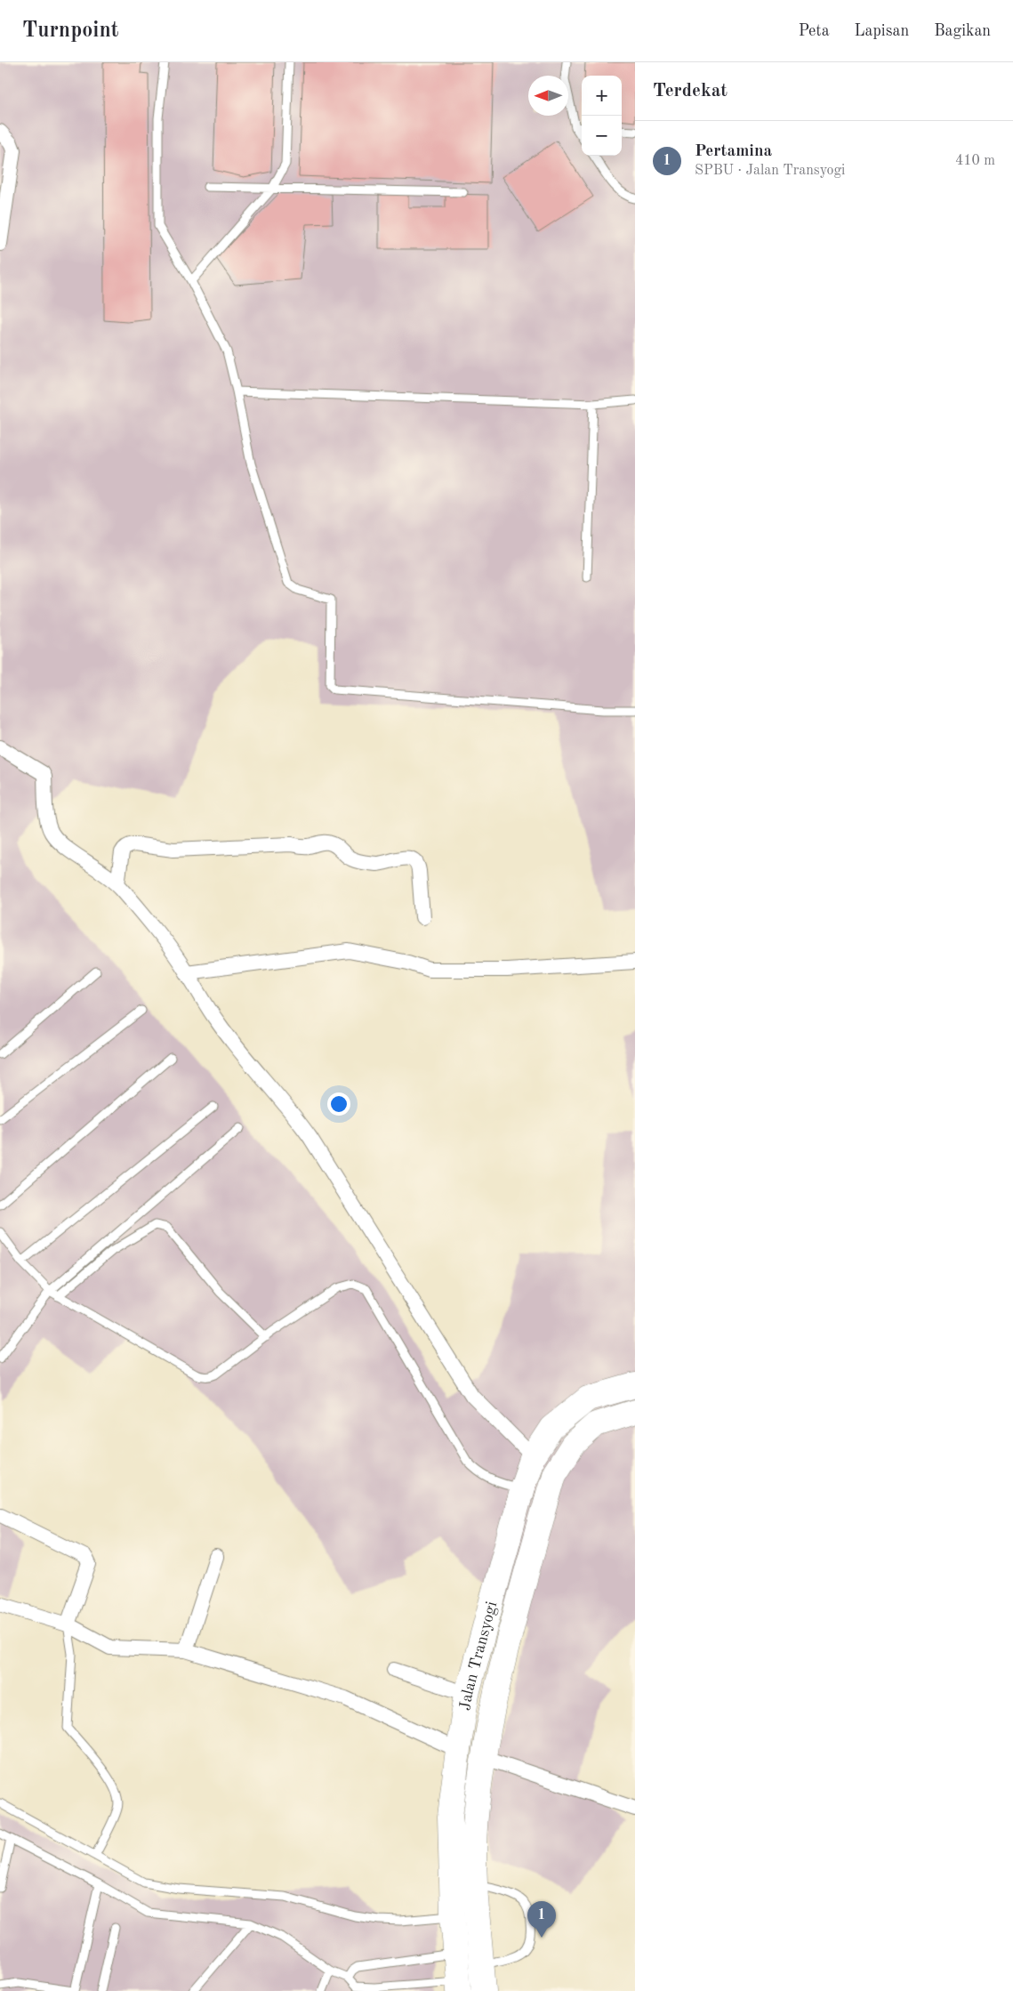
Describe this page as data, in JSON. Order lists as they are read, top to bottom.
{
  "streets": {
    "highway": ["Jalan Transyogi"]
  },
  "north": "left",
  "page": {
    "header": "Turnpoint",
    "nav": ["Peta", "Lapisan", "Bagikan"],
    "heading": "Terdekat",
    "map_buttons": ["+", "−"],
    "list": [
      {
        "mark": "1",
        "name": "Pertamina",
        "note": "SPBU · Jalan Transyogi",
        "value": "410 m"
      }
    ],
    "pins": "1"
  }
}
